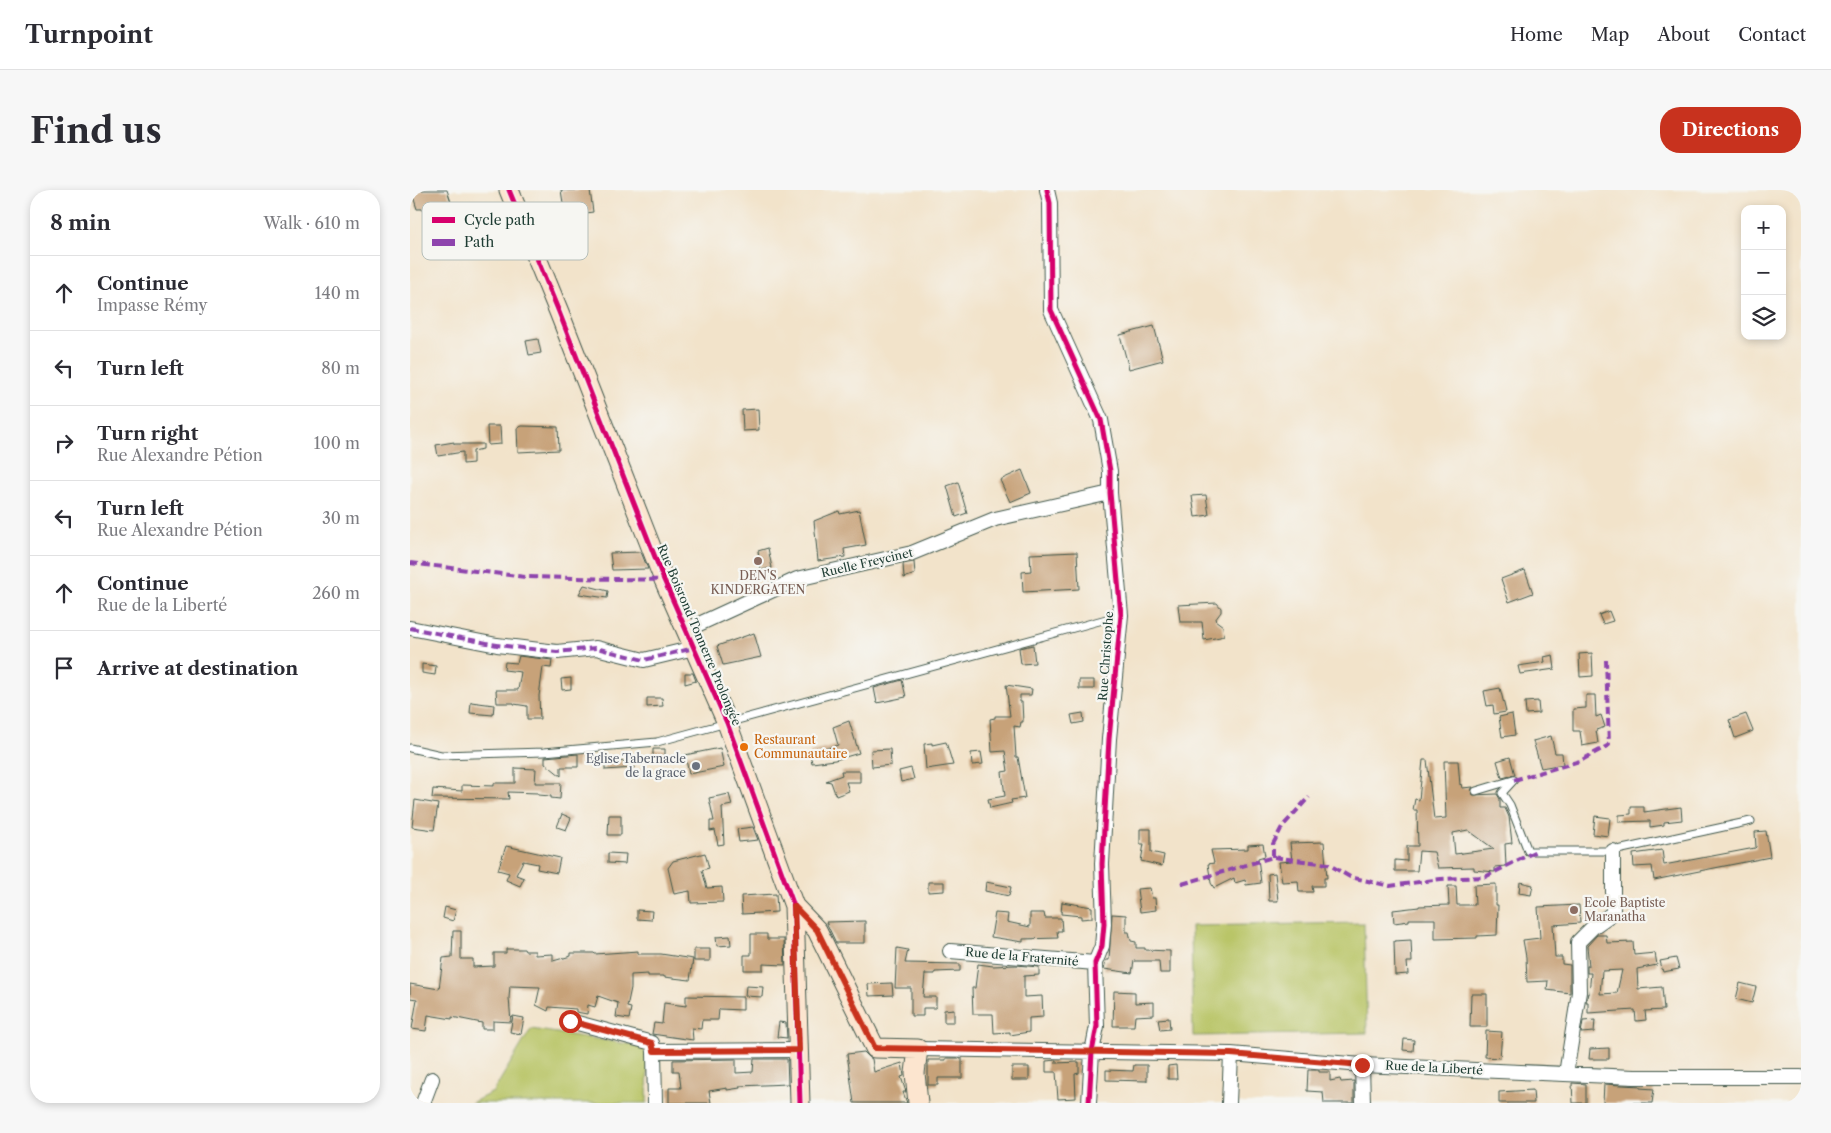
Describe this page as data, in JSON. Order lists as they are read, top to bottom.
{
  "streets": {
    "street": [
      "Ruelle Freycinet",
      "Rue Boisrond Tonnerre Prolongée",
      "Rue Christophe",
      "Rue de la Fraternité",
      "Rue de la Liberté"
    ]
  },
  "crossings": [
    ["Ruelle Freycinet", "Rue Boisrond Tonnerre Prolongée"],
    ["Ruelle Freycinet", "Rue Christophe"],
    ["Rue Christophe", "Rue de la Fraternité"],
    ["Rue Christophe", "Rue de la Liberté"]
  ],
  "places": [
    "DEN'S KINDERGATEN",
    "Restaurant Communautaire",
    "Eglise Tabernacle de la grace",
    "Ecole Baptiste Maranatha"
  ],
  "legend": ["Cycle path", "Path"],
  "page": {
    "header": "Turnpoint",
    "nav": [
      "Home",
      "Map",
      "About",
      "Contact"
    ],
    "buttons": "Directions",
    "title": "Find us",
    "heading": ["8 min", "Walk · 610 m"],
    "map_buttons": ["+", "−"],
    "list": [
      ["Continue", "Impasse Rémy", "140 m"],
      ["Turn left", "80 m"],
      ["Turn right", "Rue Alexandre Pétion", "100 m"],
      ["Turn left", "Rue Alexandre Pétion", "30 m"],
      ["Continue", "Rue de la Liberté", "260 m"],
      "Arrive at destination"
    ]
  }
}
